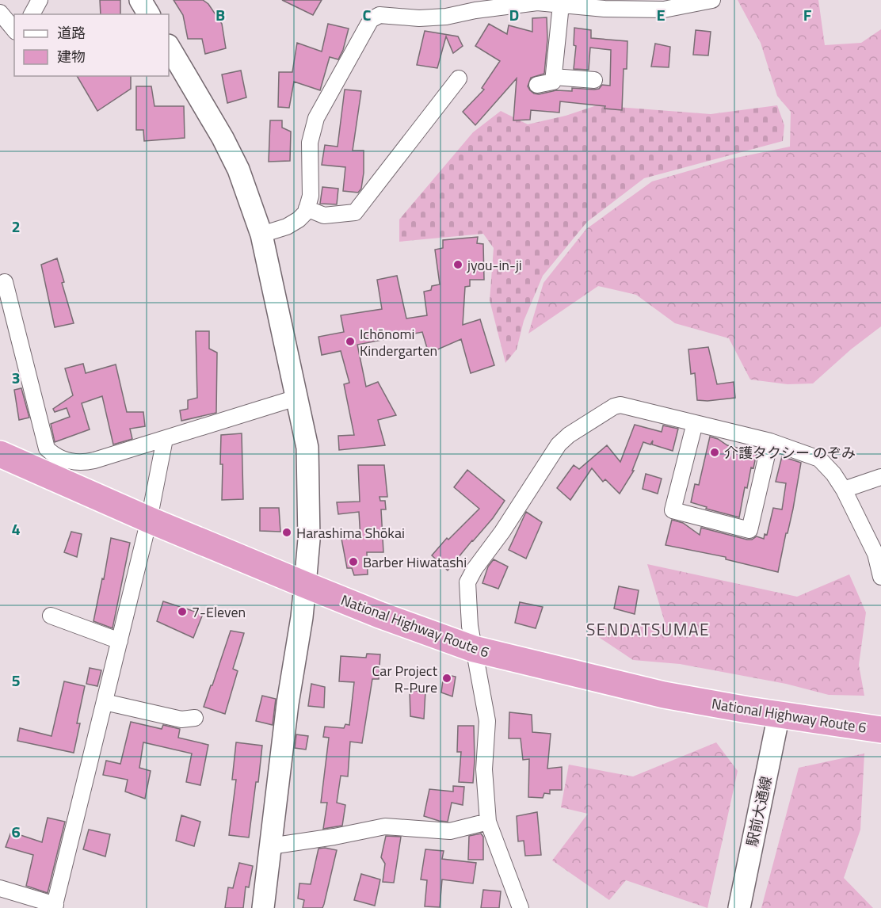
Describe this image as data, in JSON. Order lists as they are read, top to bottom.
{
  "streets": {
    "highway": ["National Highway Route 6"],
    "street": ["駅前大通線"]
  },
  "crossings": [
    ["National Highway Route 6", "駅前大通線"]
  ],
  "districts": ["SENDATSUMAE"],
  "places": [
    "jyou-in-ji",
    "Ichōnomi Kindergarten",
    "介護タクシー のぞみ",
    "Harashima Shōkai",
    "Barber Hiwatashi",
    "7-Eleven",
    "Car Project R-Pure"
  ],
  "legend": ["道路", "建物"],
  "grid": {
    "columns": [
      "B",
      "C",
      "D",
      "E",
      "F"
    ],
    "rows": [
      "2",
      "3",
      "4",
      "5",
      "6"
    ]
  }
}
